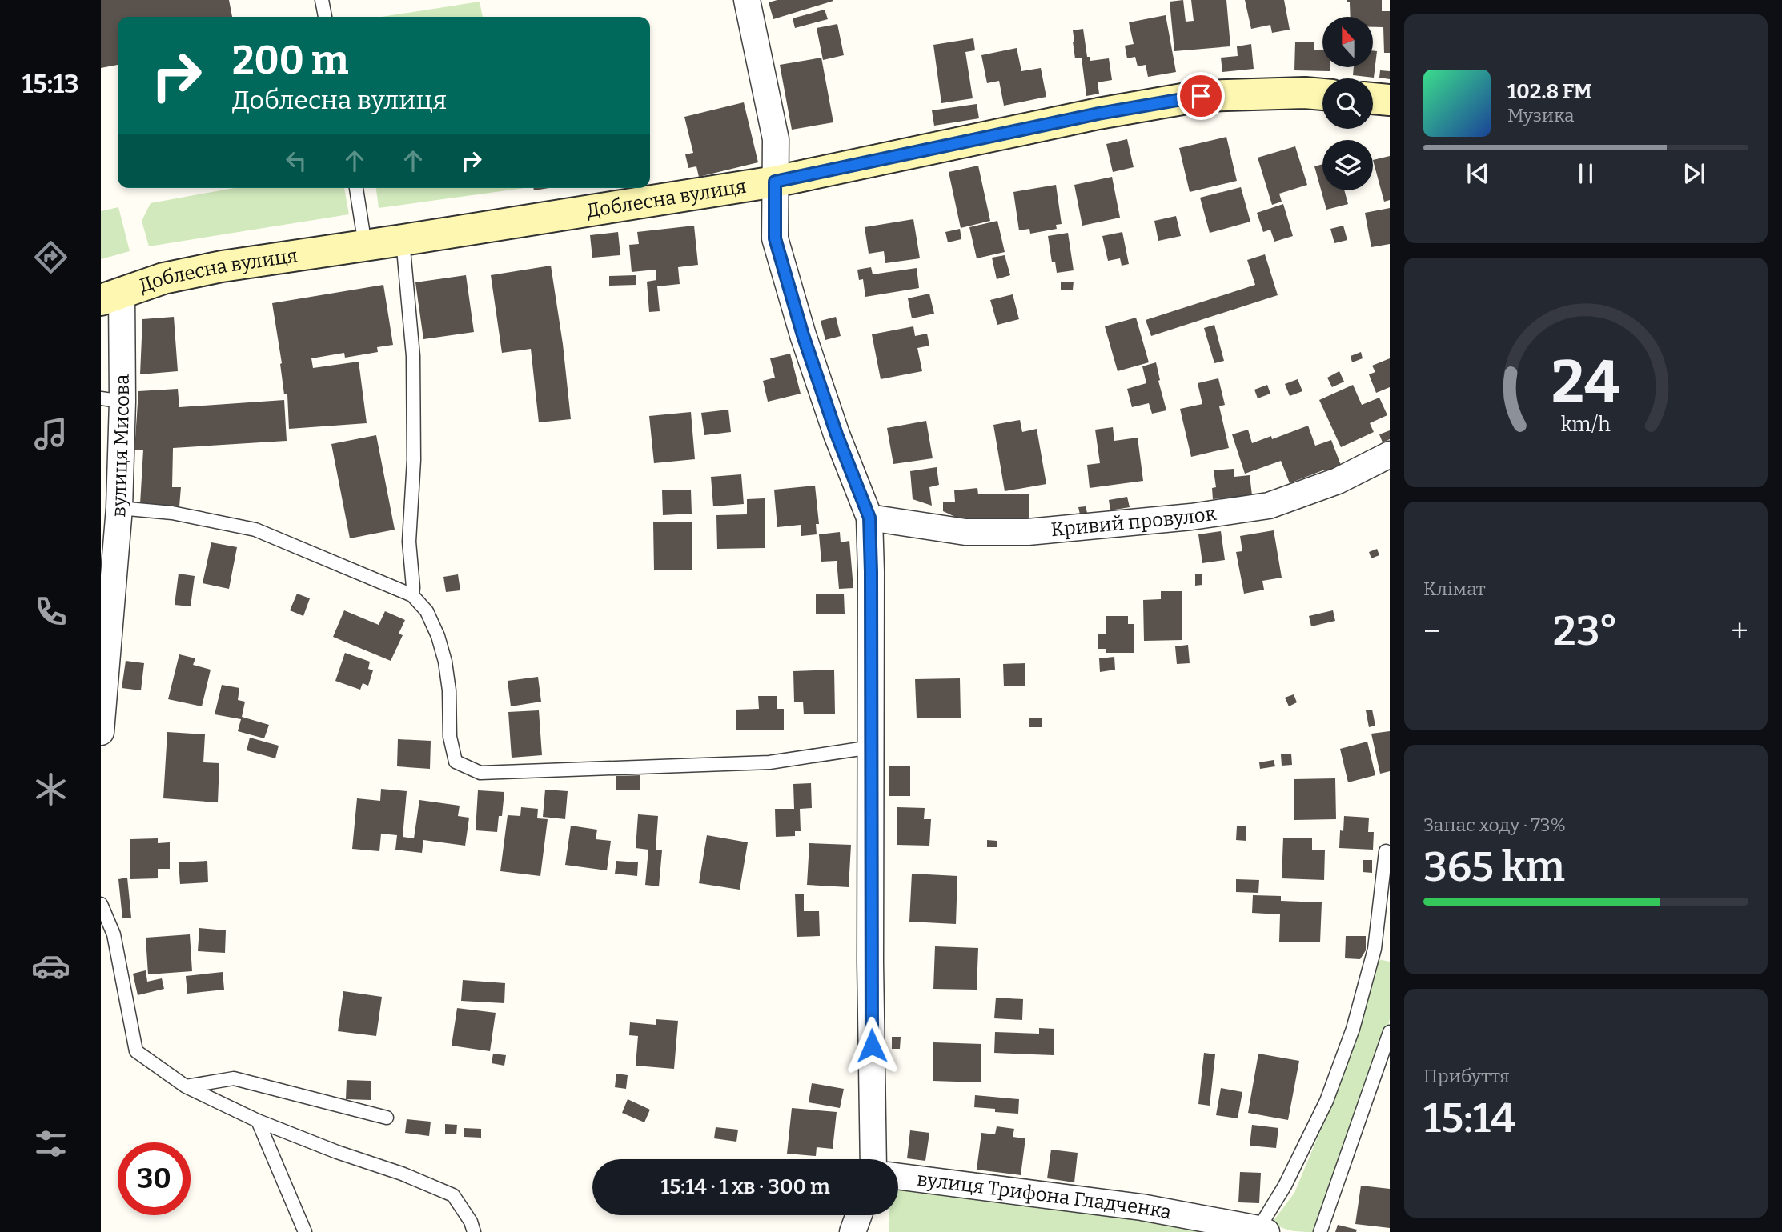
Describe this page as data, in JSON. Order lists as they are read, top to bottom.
{
  "streets": {
    "street": [
      "Доблесна вулиця",
      "вулиця Мисова",
      "Кривий провулок",
      "вулиця Трифона Гладченка"
    ]
  },
  "crossings": [
    ["Доблесна вулиця", "вулиця Мисова"]
  ],
  "north": "top",
  "page": {
    "tabs": "15:13",
    "turn": ["200 m", "Доблесна вулиця"],
    "song": ["102.8 FM", "Музика"],
    "tile": [
      "Клімат",
      ["Запас ходу · 73%", "365 km"],
      ["Прибуття", "15:14"]
    ],
    "heat": ["−", "23°", "+"],
    "limit": "30",
    "trip": "15:14 · 1 хв · 300 m",
    "gauge": ["24", "km/h"]
  }
}
